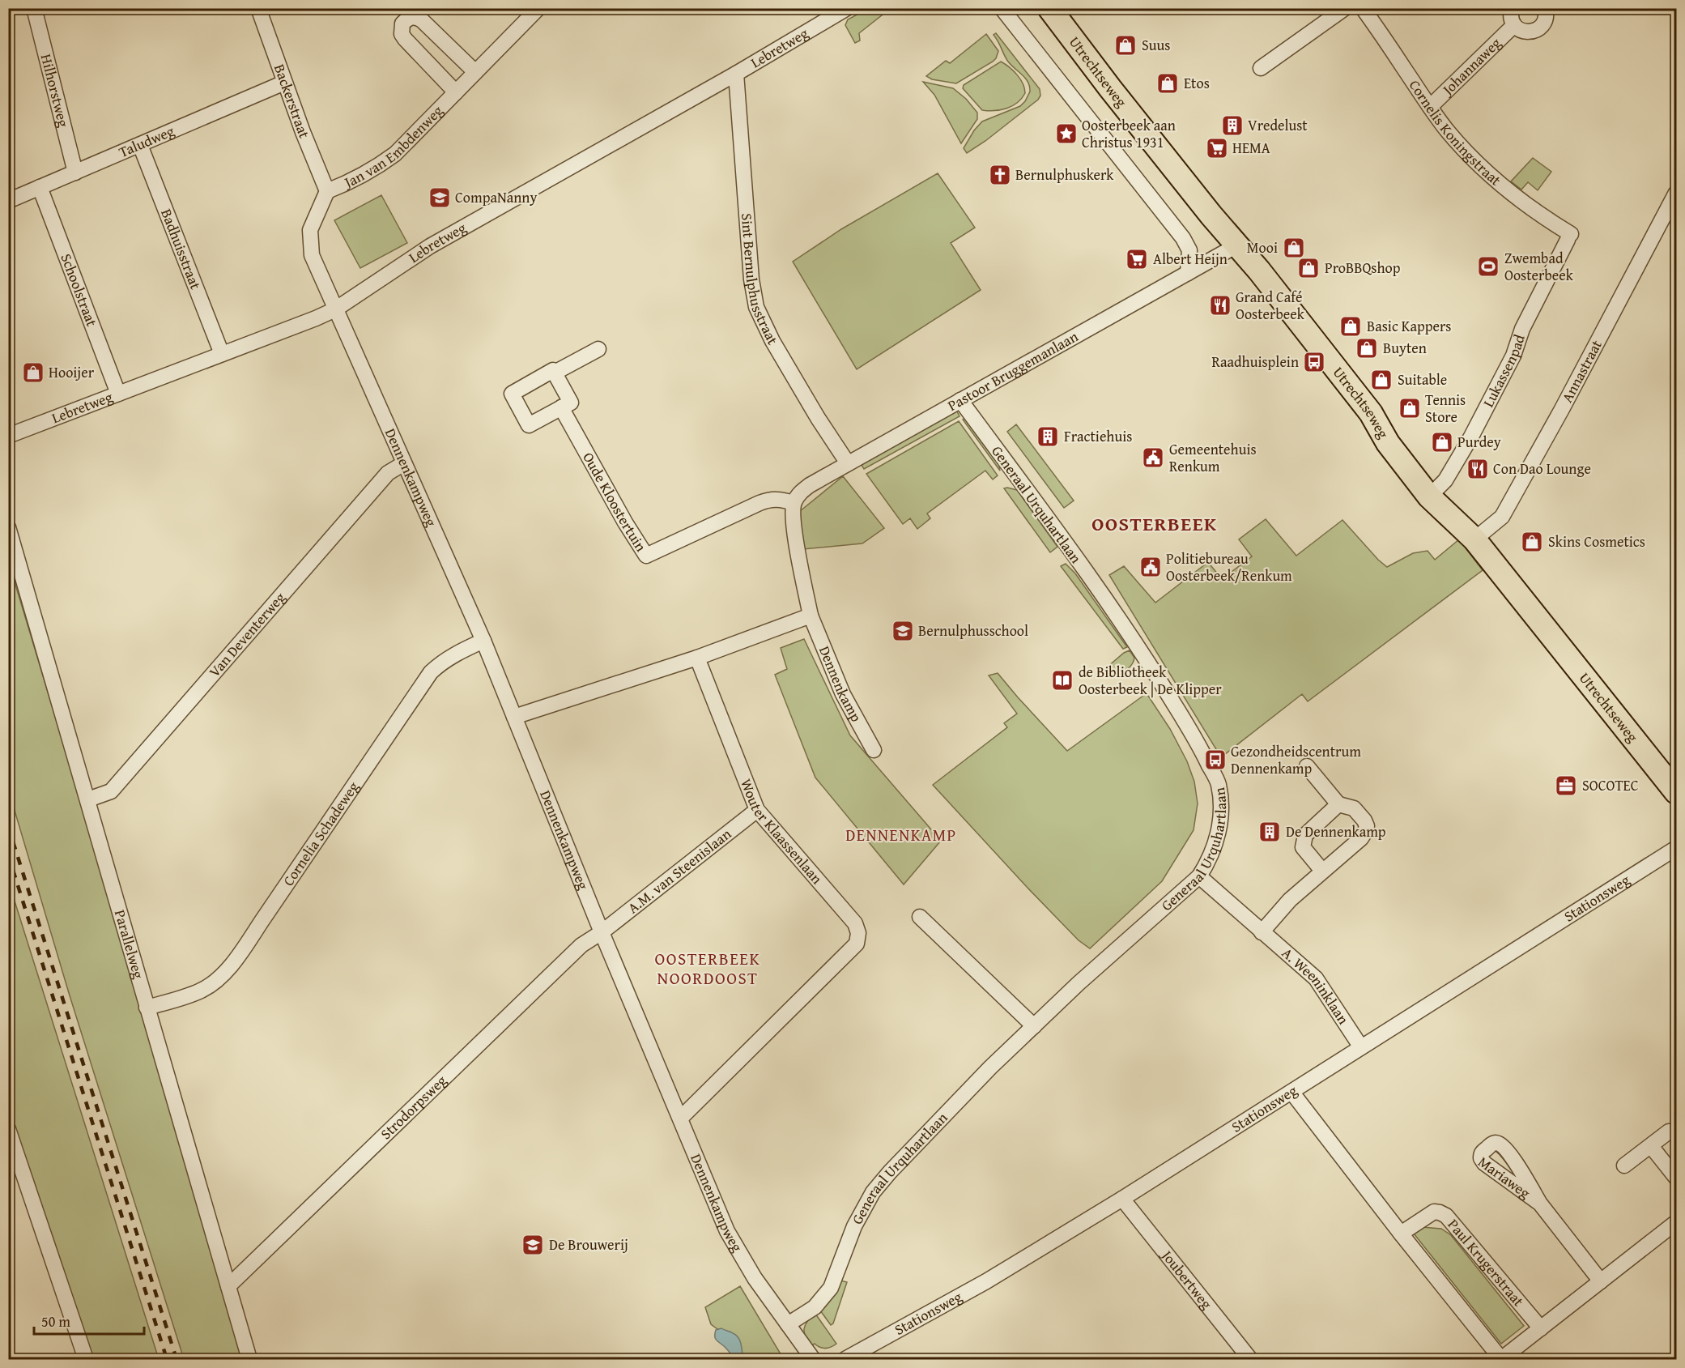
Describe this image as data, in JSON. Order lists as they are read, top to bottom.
{
  "streets": {
    "main road": ["Utrechtseweg"],
    "street": [
      "Lebretweg",
      "Johannaweg",
      "Hilhorstweg",
      "Backerstraat",
      "Cornelis Koningstraat",
      "Taludweg",
      "Jan van Embdenweg",
      "Badhuisstraat",
      "Sint Bernulphusstraat",
      "Schoolstraat",
      "Pastoor Bruggemanlaan",
      "Lukassenpad",
      "Annastraat",
      "Dennenkampweg",
      "Oude Kloostertuin",
      "Generaal Urquhartlaan",
      "Van Deventerweg",
      "Dennenkamp",
      "Wouter Klaassenlaan",
      "Cornelia Schadeweg",
      "A.M. van Steenislaan",
      "Stationsweg",
      "Parallelweg",
      "A. Weeninklaan",
      "Strodorpsweg",
      "Mariaweg",
      "Paul Krugerstraat",
      "Joubertweg"
    ]
  },
  "crossings": [
    ["Lebretweg", "Badhuisstraat"],
    ["Lebretweg", "Sint Bernulphusstraat"],
    ["Lebretweg", "Schoolstraat"],
    ["Lebretweg", "Dennenkampweg"],
    ["Johannaweg", "Cornelis Koningstraat"],
    ["Utrechtseweg", "Pastoor Bruggemanlaan"],
    ["Utrechtseweg", "Lukassenpad"],
    ["Utrechtseweg", "Annastraat"],
    ["Hilhorstweg", "Taludweg"],
    ["Backerstraat", "Taludweg"],
    ["Backerstraat", "Jan van Embdenweg"],
    ["Backerstraat", "Dennenkampweg"],
    ["Cornelis Koningstraat", "Lukassenpad"],
    ["Taludweg", "Badhuisstraat"],
    ["Taludweg", "Schoolstraat"],
    ["Jan van Embdenweg", "Dennenkampweg"],
    ["Sint Bernulphusstraat", "Pastoor Bruggemanlaan"],
    ["Pastoor Bruggemanlaan", "Oude Kloostertuin"],
    ["Pastoor Bruggemanlaan", "Generaal Urquhartlaan"],
    ["Pastoor Bruggemanlaan", "Dennenkamp"],
    ["Dennenkampweg", "Generaal Urquhartlaan"],
    ["Dennenkampweg", "Van Deventerweg"],
    ["Dennenkampweg", "Wouter Klaassenlaan"],
    ["Dennenkampweg", "Cornelia Schadeweg"],
    ["Dennenkampweg", "A.M. van Steenislaan"],
    ["Dennenkampweg", "Strodorpsweg"],
    ["Oude Kloostertuin", "Dennenkamp"],
    ["Generaal Urquhartlaan", "A. Weeninklaan"],
    ["Van Deventerweg", "Parallelweg"],
    ["Wouter Klaassenlaan", "A.M. van Steenislaan"],
    ["Cornelia Schadeweg", "Parallelweg"],
    ["A.M. van Steenislaan", "Strodorpsweg"],
    ["Stationsweg", "A. Weeninklaan"],
    ["Stationsweg", "Joubertweg"],
    ["Parallelweg", "Strodorpsweg"]
  ],
  "districts": ["OOSTERBEEK", "DENNENKAMP", "OOSTERBEEK NOORDOOST"],
  "places": {
    "shop": [
      "Suus",
      "Etos",
      "Mooi",
      "ProBBQshop",
      "Basic Kappers",
      "Buyten",
      "Hooijer",
      "Suitable",
      "Tennis Store",
      "Purdey",
      "Skins Cosmetics"
    ],
    "building": ["Vredelust", "Fractiehuis", "De Dennenkamp"],
    "place": ["Oosterbeek aan Christus 1931"],
    "supermarket": ["HEMA", "Albert Heijn"],
    "church": ["Bernulphuskerk"],
    "school or university": ["CompaNanny", "Bernulphusschool", "De Brouwerij"],
    "sports": ["Zwembad Oosterbeek"],
    "restaurant": ["Grand Café Oosterbeek", "Con Dao Lounge"],
    "bus stop": ["Raadhuisplein", "Gezondheidscentrum Dennenkamp"],
    "public building": ["Gemeentehuis Renkum", "Politiebureau Oosterbeek/Renkum"],
    "library": ["de Bibliotheek Oosterbeek | De Klipper"],
    "office": ["SOCOTEC"]
  },
  "scale_bar": "50 m"
}
